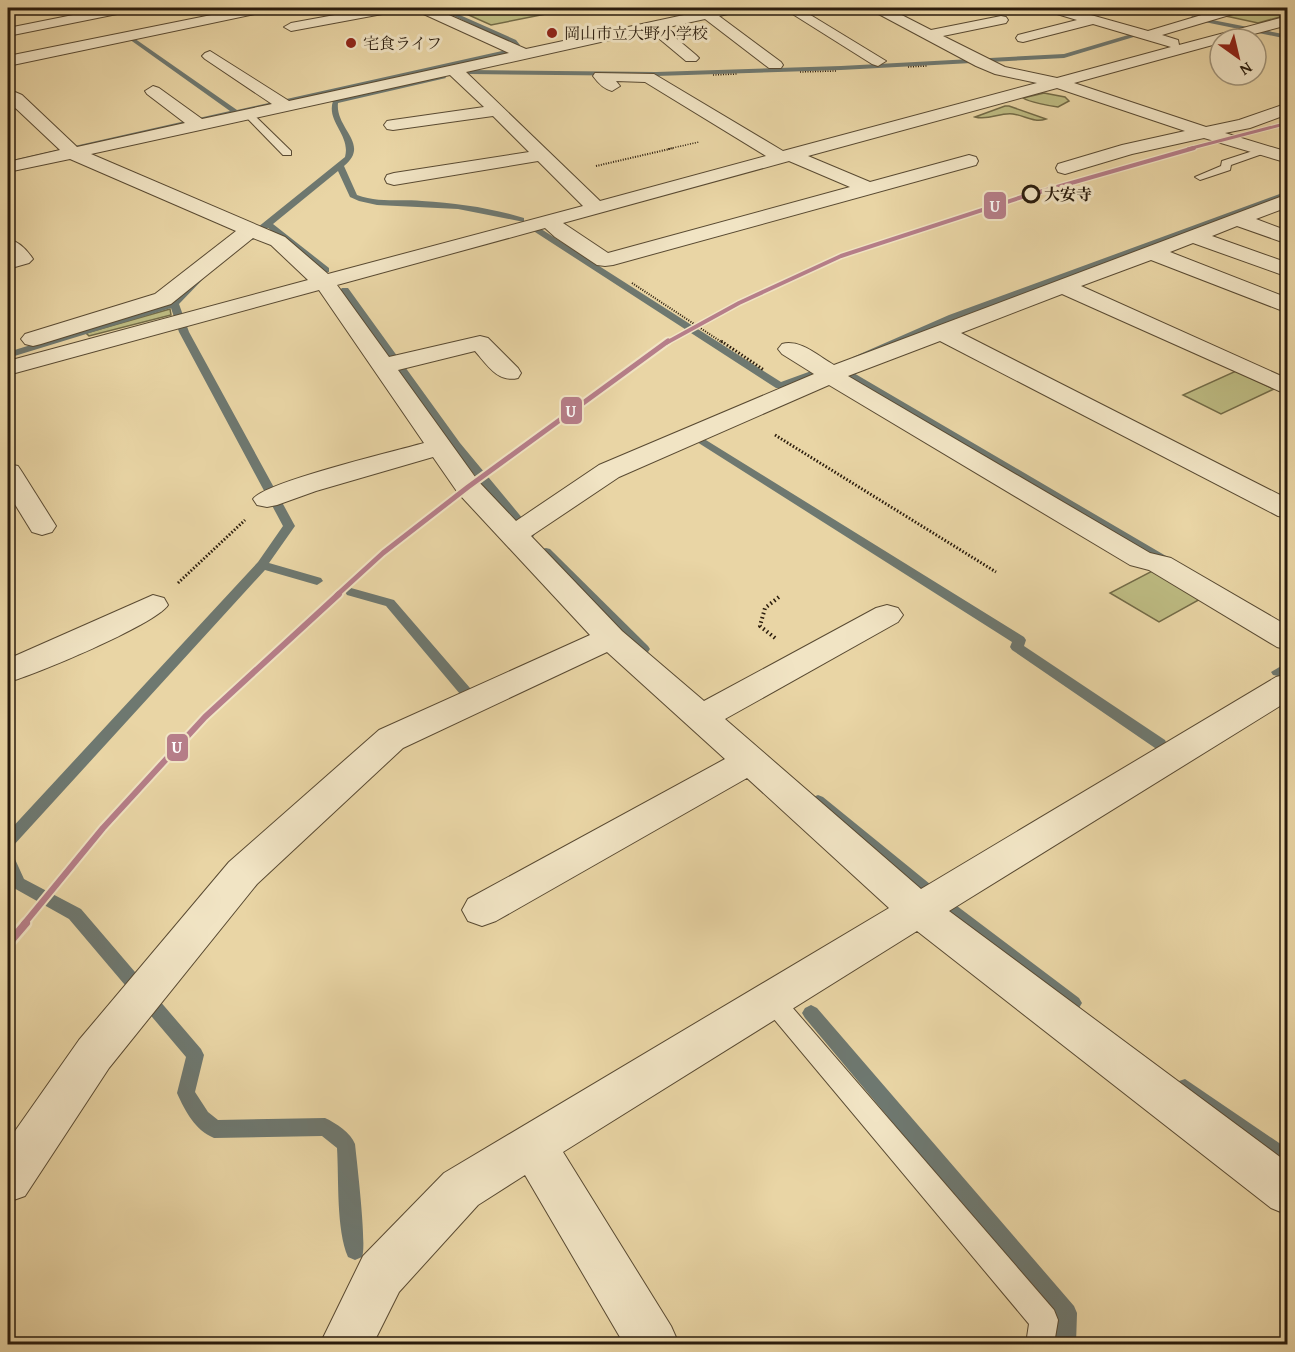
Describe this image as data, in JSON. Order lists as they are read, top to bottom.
{
  "places": ["岡山市立大野小学校", "宅食ライフ", "大安寺"],
  "lines": ["transit line U"],
  "north": "bottom right"
}
